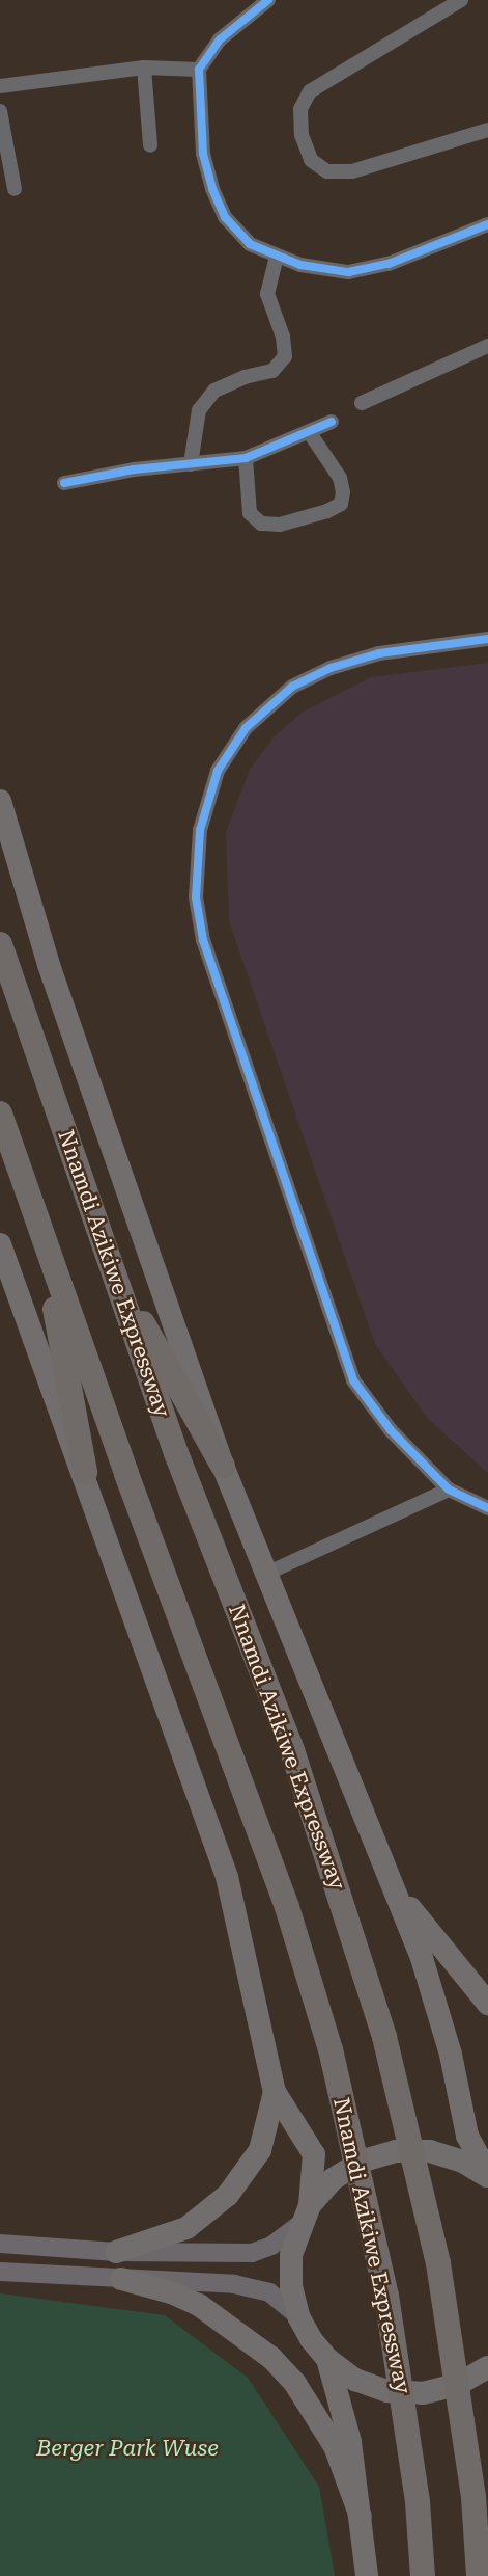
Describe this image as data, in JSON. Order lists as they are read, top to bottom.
{
  "streets": {
    "highway": ["Nnamdi Azikiwe Expressway"]
  },
  "parks": ["Berger Park Wuse"]
}
